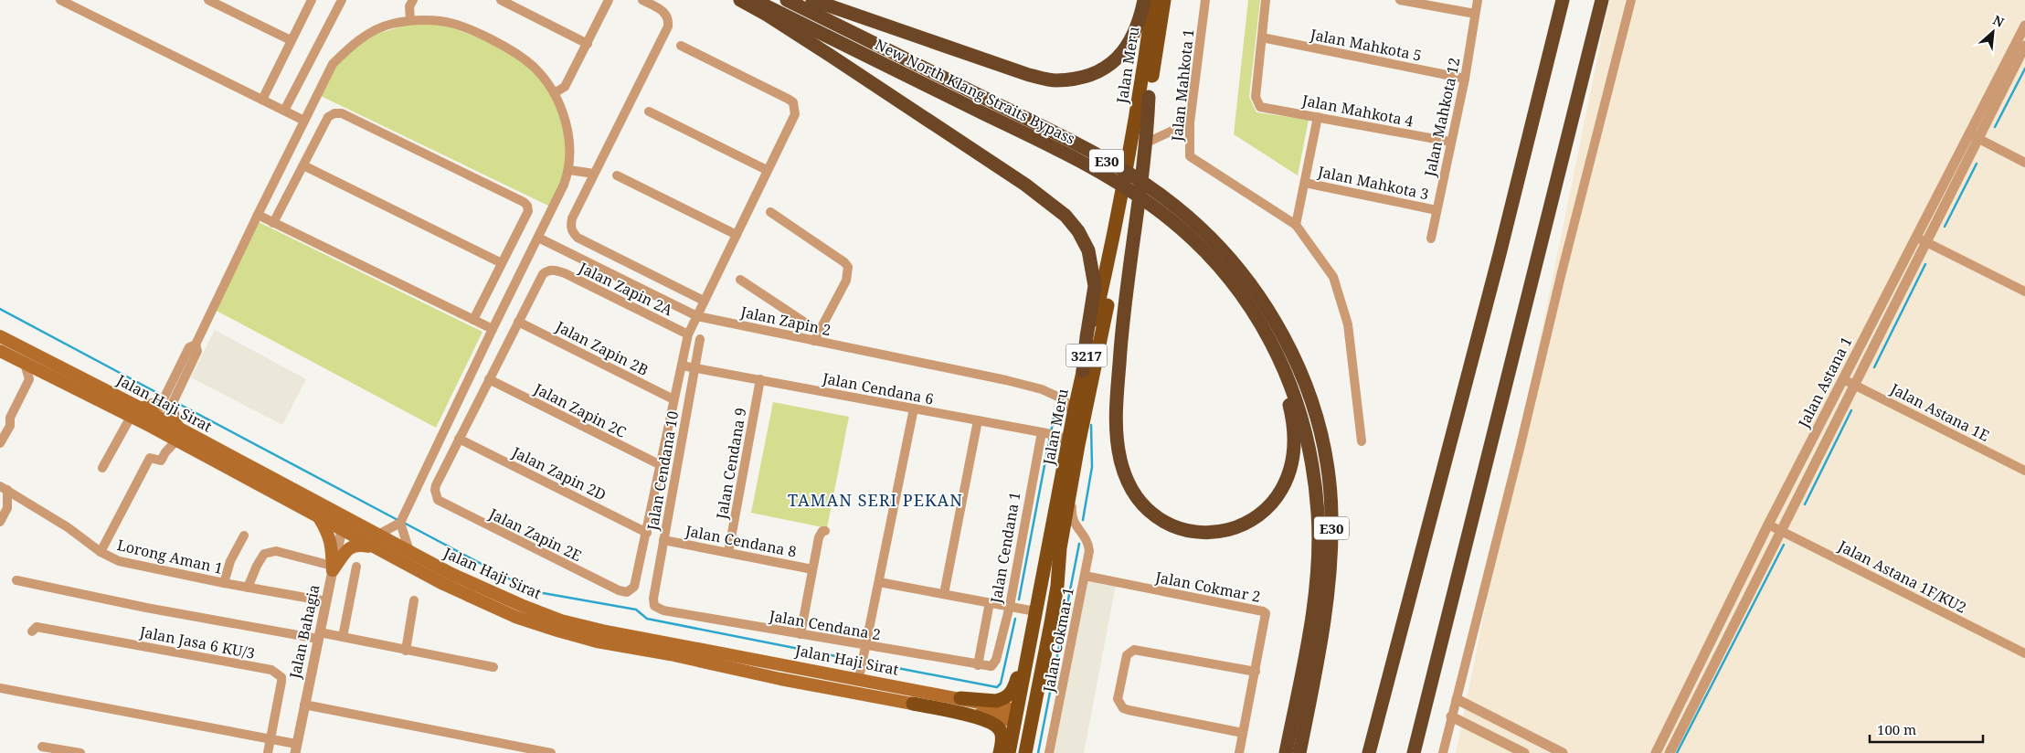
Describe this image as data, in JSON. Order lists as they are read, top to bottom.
{
  "streets": {
    "highway": [
      "Jalan Meru",
      "New North Klang Straits Bypass",
      "E30",
      "3217"
    ],
    "main road": ["Jalan Haji Sirat"],
    "street": [
      "Jalan Mahkota 5",
      "Jalan Mahkota 1",
      "Jalan Mahkota 4",
      "Jalan Mahkota 12",
      "Jalan Mahkota 3",
      "Jalan Zapin 2A",
      "Jalan Zapin 2",
      "Jalan Zapin 2B",
      "Jalan Astana 1",
      "Jalan Cendana 6",
      "Jalan Zapin 2C",
      "Jalan Astana 1E",
      "Jalan Cendana 9",
      "Jalan Cendana 10",
      "Jalan Zapin 2D",
      "Jalan Zapin 2E",
      "Jalan Cendana 8",
      "Jalan Cendana 1",
      "Lorong Aman 1",
      "Jalan Astana 1F/KU2",
      "Jalan Cokmar 2",
      "Jalan Cendana 2",
      "Jalan Bahagia",
      "Jalan Cokmar 1",
      "Jalan Jasa 6 KU/3"
    ]
  },
  "crossings": [
    ["Jalan Mahkota 5", "Jalan Mahkota 4"],
    ["Jalan Mahkota 5", "Jalan Mahkota 12"],
    ["Jalan Meru", "Jalan Zapin 2"],
    ["Jalan Meru", "Jalan Cendana 6"],
    ["Jalan Meru", "Jalan Haji Sirat"],
    ["Jalan Meru", "Jalan Cokmar 1"],
    ["Jalan Mahkota 4", "Jalan Mahkota 12"],
    ["Jalan Mahkota 12", "Jalan Mahkota 3"],
    ["Jalan Zapin 2A", "Jalan Zapin 2B"],
    ["Jalan Astana 1", "Jalan Astana 1E"],
    ["Jalan Astana 1", "Jalan Astana 1F/KU2"],
    ["Jalan Cendana 6", "Jalan Cendana 9"],
    ["Jalan Cendana 6", "Jalan Cendana 10"],
    ["Jalan Cendana 6", "Jalan Cendana 1"],
    ["Jalan Cendana 6", "Jalan Cokmar 1"],
    ["Jalan Haji Sirat", "Jalan Bahagia"],
    ["Jalan Cendana 9", "Jalan Cendana 8"],
    ["Jalan Cendana 10", "Jalan Cendana 8"],
    ["Jalan Cendana 10", "Jalan Cendana 2"],
    ["Jalan Zapin 2D", "Jalan Zapin 2E"],
    ["Jalan Cendana 1", "Jalan Cendana 2"],
    ["Lorong Aman 1", "Jalan Bahagia"],
    ["Jalan Cokmar 2", "Jalan Cokmar 1"]
  ],
  "districts": ["TAMAN SERI PEKAN"],
  "scale_bar": "100 m",
  "north": "top right"
}
